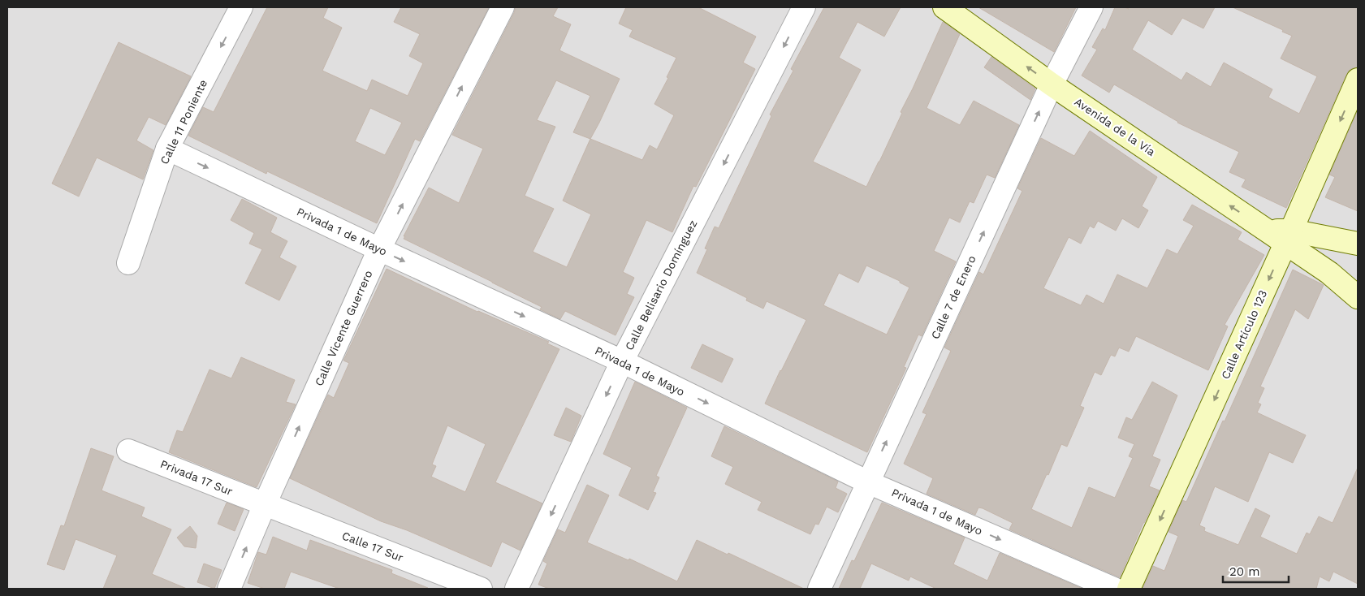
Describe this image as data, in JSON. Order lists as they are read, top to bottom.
{
  "streets": {
    "street": [
      "Calle 11 Poniente",
      "Avenida de la Vía",
      "Privada 1 de Mayo",
      "Calle Belisario Domínguez",
      "Calle 7 de Enero",
      "Calle Vicente Guerrero",
      "Calle Artículo 123",
      "Privada 17 Sur",
      "Calle 17 Sur"
    ]
  },
  "crossings": [
    ["Calle 11 Poniente", "Privada 1 de Mayo"],
    ["Avenida de la Vía", "Calle 7 de Enero"],
    ["Avenida de la Vía", "Calle Artículo 123"],
    ["Privada 1 de Mayo", "Calle Belisario Domínguez"],
    ["Privada 1 de Mayo", "Calle 7 de Enero"],
    ["Privada 1 de Mayo", "Calle Vicente Guerrero"],
    ["Calle Vicente Guerrero", "Privada 17 Sur"],
    ["Calle Vicente Guerrero", "Calle 17 Sur"],
    ["Privada 17 Sur", "Calle 17 Sur"]
  ],
  "one_way": [
    "Calle 11 Poniente",
    "Avenida de la Vía",
    "Privada 1 de Mayo",
    "Calle Belisario Domínguez",
    "Calle 7 de Enero",
    "Calle Vicente Guerrero",
    "Calle Artículo 123"
  ],
  "scale_bar": "20 m"
}
